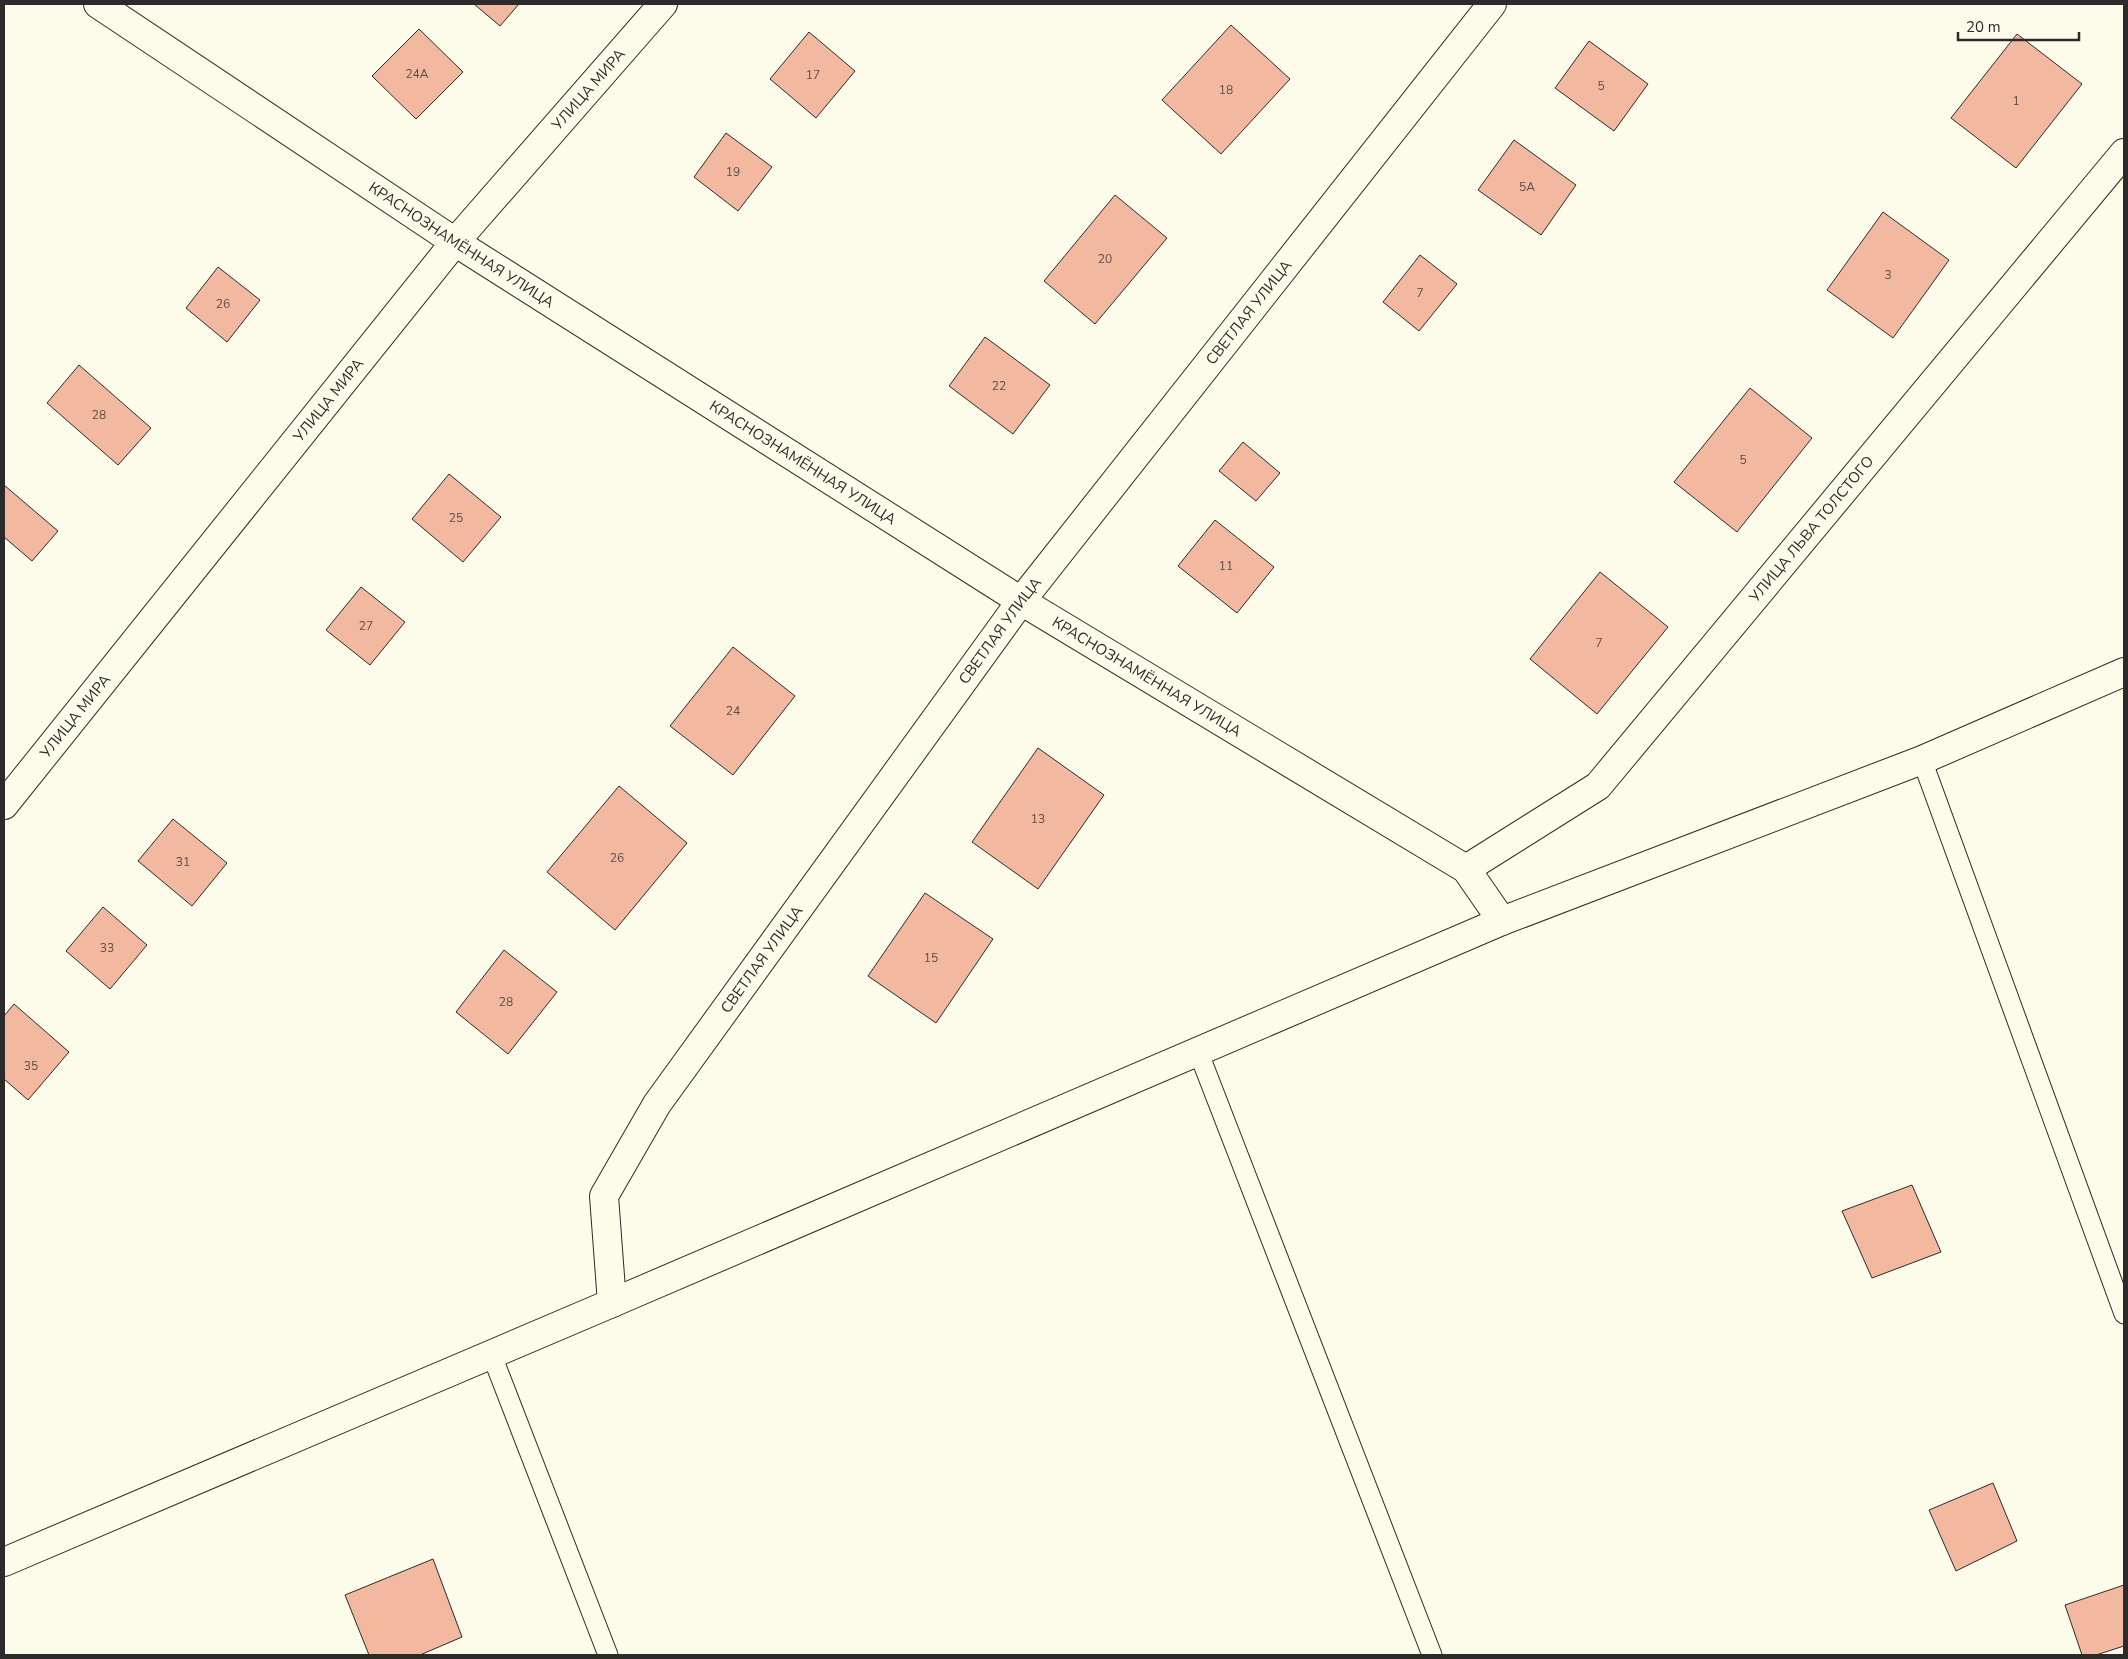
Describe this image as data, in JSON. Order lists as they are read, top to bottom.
{
  "streets": {
    "street": [
      "УЛИЦА МИРА",
      "КРАСНОЗНАМЁННАЯ УЛИЦА",
      "СВЕТЛАЯ УЛИЦА",
      "УЛИЦА ЛЬВА ТОЛСТОГО"
    ]
  },
  "crossings": [
    ["УЛИЦА МИРА", "КРАСНОЗНАМЁННАЯ УЛИЦА"],
    ["КРАСНОЗНАМЁННАЯ УЛИЦА", "СВЕТЛАЯ УЛИЦА"],
    ["КРАСНОЗНАМЁННАЯ УЛИЦА", "УЛИЦА ЛЬВА ТОЛСТОГО"]
  ],
  "house_numbers": [
    "24А",
    "17",
    "5",
    "18",
    "1",
    "19",
    "5А",
    "20",
    "3",
    "7",
    "26",
    "22",
    "28",
    "5",
    "25",
    "11",
    "27",
    "7",
    "24",
    "13",
    "26",
    "31",
    "33",
    "15",
    "28",
    "35"
  ],
  "scale_bar": "20 m"
}
